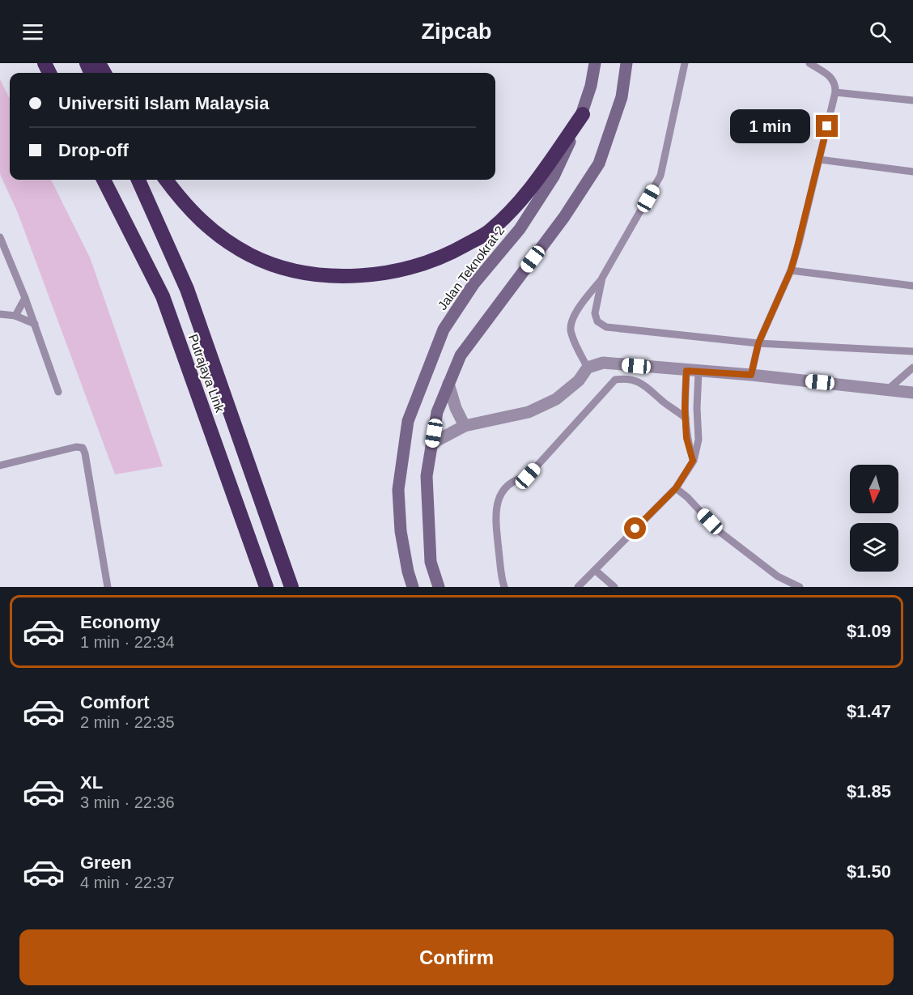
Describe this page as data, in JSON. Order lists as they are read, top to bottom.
{
  "streets": {
    "highway": ["Putrajaya Link"],
    "main road": ["Jalan Teknokrat 2"]
  },
  "north": "bottom",
  "page": {
    "header": "Zipcab",
    "banner": ["Universiti Islam Malaysia", "Drop-off"],
    "bubble": "1 min",
    "list": [
      {
        "name": "Economy",
        "note": "1 min · 22:34",
        "value": "$1.09"
      },
      {
        "name": "Comfort",
        "note": "2 min · 22:35",
        "value": "$1.47"
      },
      {
        "name": "XL",
        "note": "3 min · 22:36",
        "value": "$1.85"
      },
      {
        "name": "Green",
        "note": "4 min · 22:37",
        "value": "$1.50"
      }
    ],
    "buttons": "Confirm"
  }
}
